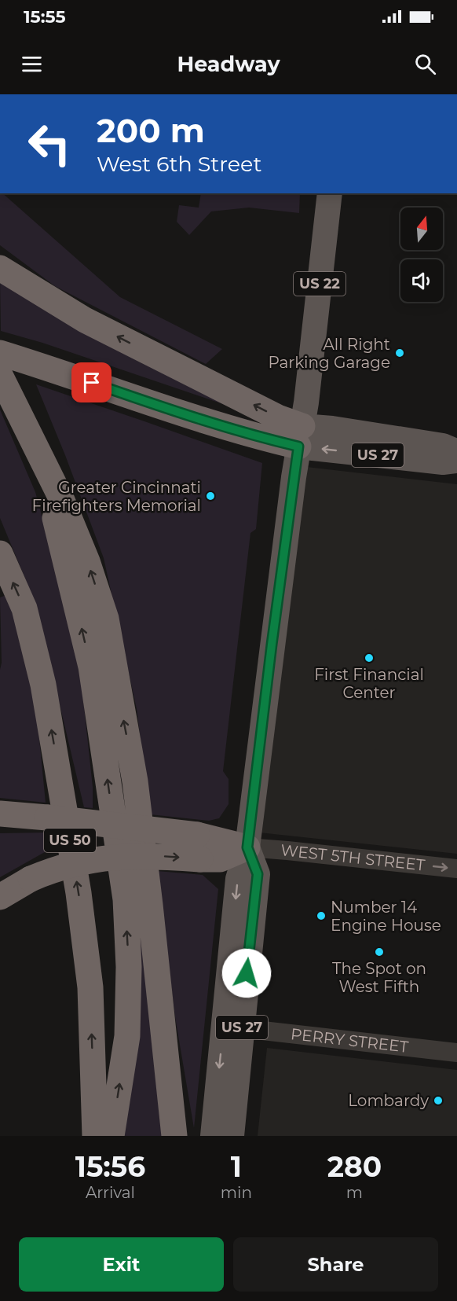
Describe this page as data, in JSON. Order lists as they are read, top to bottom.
{
  "streets": {
    "highway": ["US 50"],
    "main road": ["US 22", "US 27"],
    "street": ["WEST 5TH STREET", "PERRY STREET"]
  },
  "crossings": [
    ["US 22", "US 27"],
    ["US 22", "WEST 5TH STREET"],
    ["US 27", "WEST 5TH STREET"],
    ["US 27", "PERRY STREET"]
  ],
  "one_way": ["WEST 5TH STREET"],
  "places": [
    "All Right Parking Garage",
    "Greater Cincinnati Firefighters Memorial",
    "First Financial Center",
    "Number 14 Engine House",
    "The Spot on West Fifth",
    "Lombardy"
  ],
  "north": "top",
  "page": {
    "status": "15:55",
    "header": "Headway",
    "turn": ["200 m", "West 6th Street"],
    "eta": [
      "15:56",
      "Arrival",
      "1",
      "min",
      "280",
      "m"
    ],
    "buttons": ["Exit", "Share"]
  }
}
